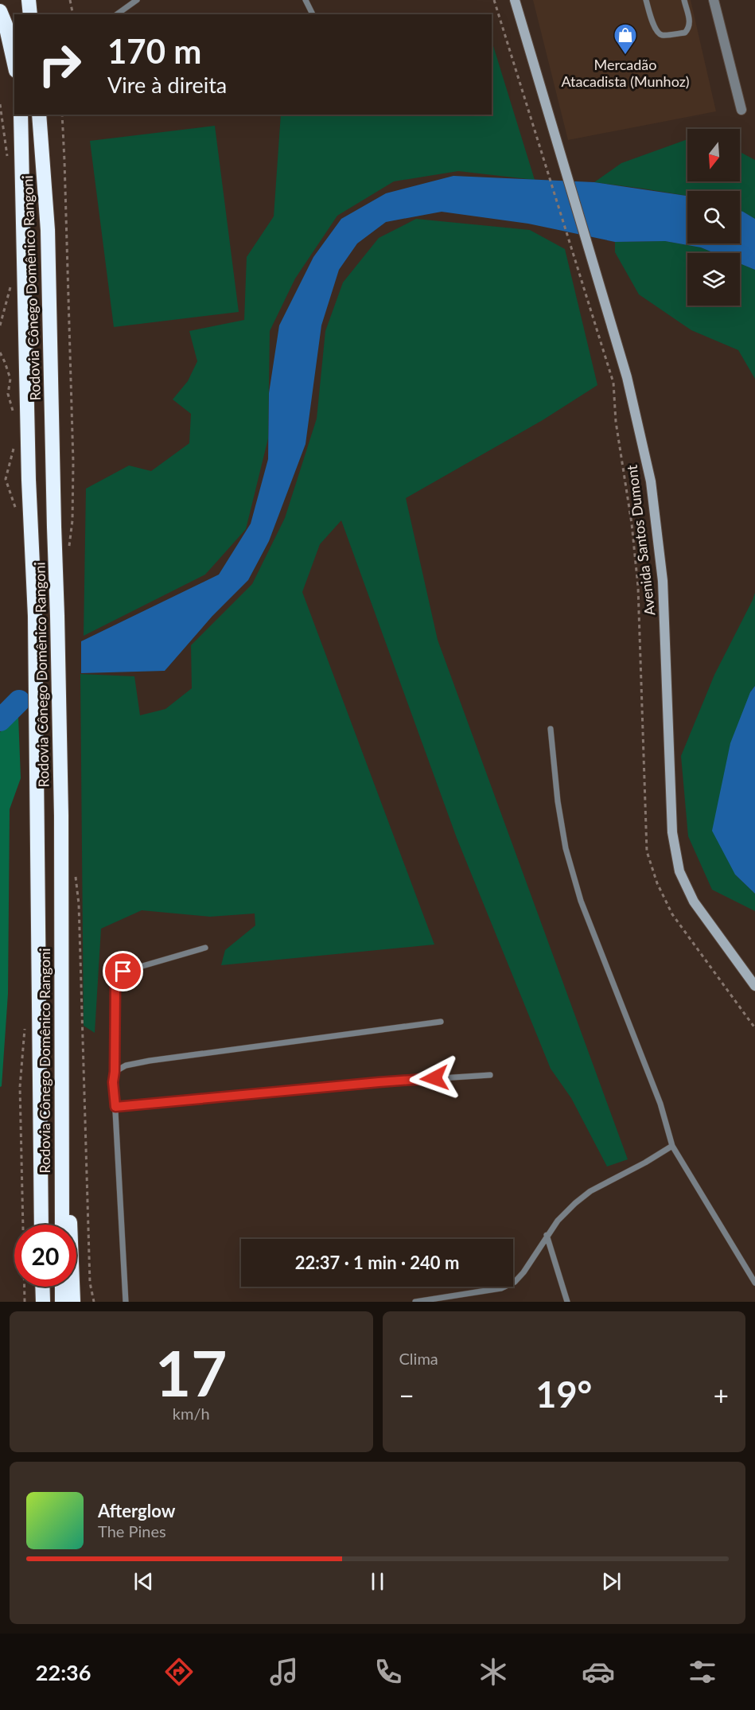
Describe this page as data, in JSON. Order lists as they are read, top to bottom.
{
  "streets": {
    "highway": ["Rodovia Cônego Domênico Rangoni"],
    "main road": ["Avenida Santos Dumont"]
  },
  "places": {
    "shop": ["Mercadão Atacadista (Munhoz)"]
  },
  "north": "bottom",
  "page": {
    "turn": ["170 m", "Vire à direita"],
    "limit": "20",
    "trip": "22:37 · 1 min · 240 m",
    "tile": [
      ["17", "km/h"],
      "Clima"
    ],
    "heat": ["−", "19°", "+"],
    "song": ["Afterglow", "The Pines"],
    "tabs": "22:36"
  }
}
